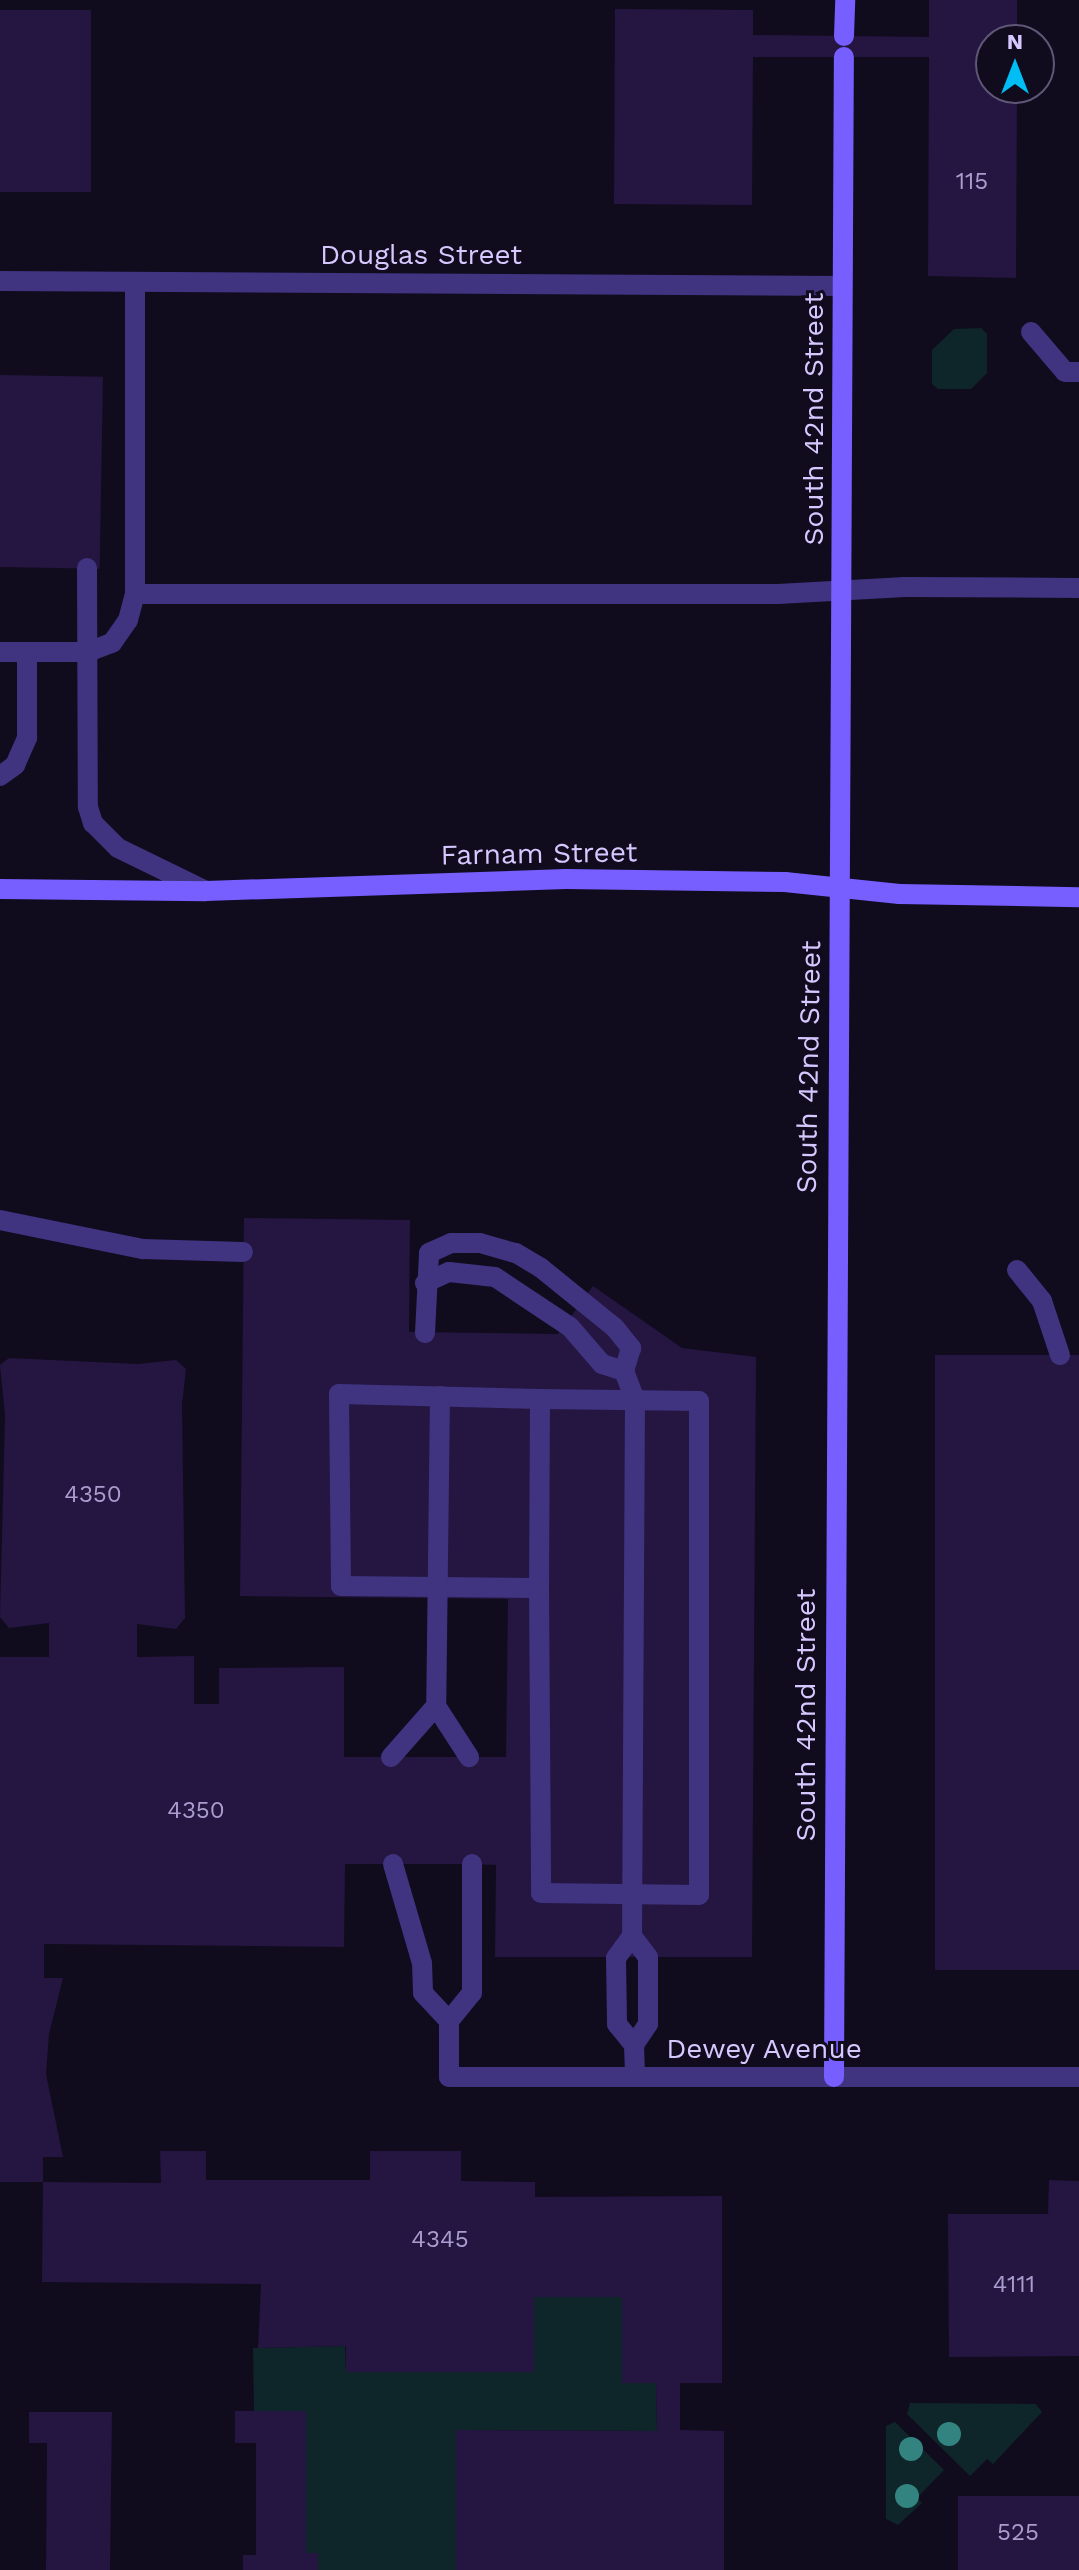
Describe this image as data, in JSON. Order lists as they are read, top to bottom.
{
  "streets": {
    "main road": ["South 42nd Street", "Farnam Street"],
    "street": ["Douglas Street", "Dewey Avenue"]
  },
  "crossings": [
    ["Douglas Street", "South 42nd Street"],
    ["South 42nd Street", "Farnam Street"],
    ["South 42nd Street", "Dewey Avenue"]
  ],
  "house_numbers": [
    "115",
    "4350",
    "4350",
    "4345",
    "4111",
    "525"
  ],
  "north": "top"
}
